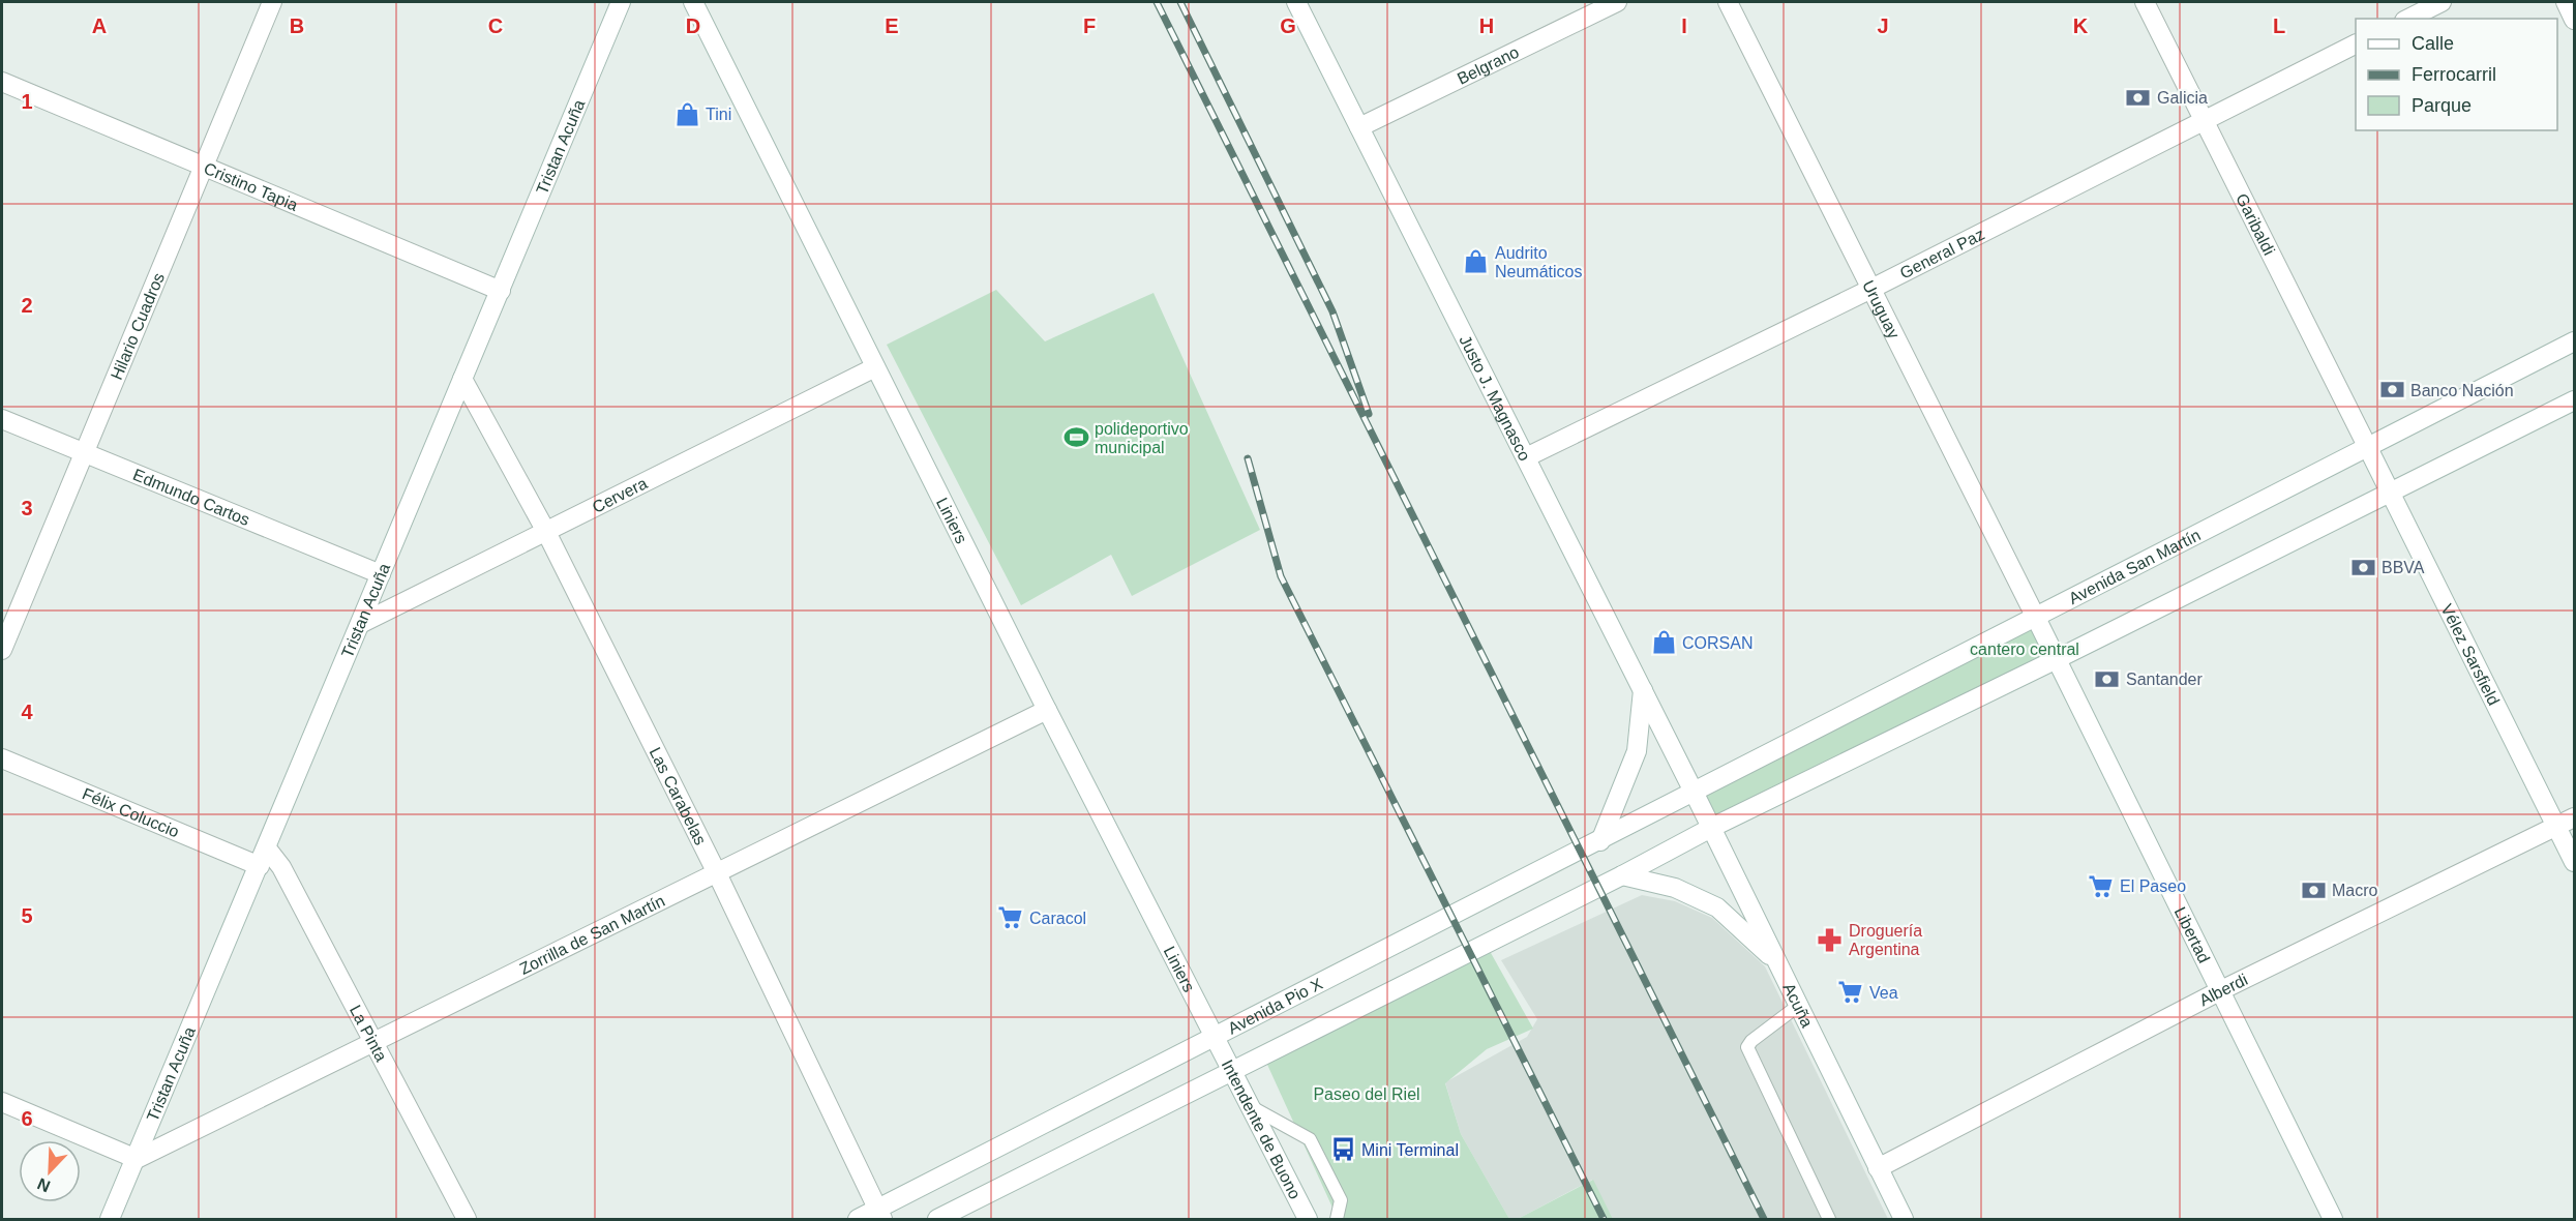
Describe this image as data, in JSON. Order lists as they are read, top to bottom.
{
  "streets": {
    "main road": [
      "Belgrano",
      "Tristan Acuña",
      "Cristino Tapia",
      "Garibaldi",
      "General Paz",
      "Uruguay",
      "Hilario Cuadros",
      "Justo J. Magnasco",
      "Cervera",
      "Edmundo Cartos",
      "Liniers",
      "Avenida San Martín",
      "Vélez Sarsfield",
      "Las Carabelas",
      "Félix Coluccio",
      "Zorrilla de San Martín",
      "Libertad",
      "Alberdi",
      "Acuña",
      "Avenida Pio X",
      "La Pinta",
      "Intendente de Buono"
    ]
  },
  "crossings": [
    ["Belgrano", "Justo J. Magnasco"],
    ["Tristan Acuña", "Cristino Tapia"],
    ["Tristan Acuña", "Cervera"],
    ["Tristan Acuña", "Edmundo Cartos"],
    ["Tristan Acuña", "Las Carabelas"],
    ["Tristan Acuña", "Félix Coluccio"],
    ["Tristan Acuña", "Zorrilla de San Martín"],
    ["Tristan Acuña", "La Pinta"],
    ["Cristino Tapia", "Hilario Cuadros"],
    ["Garibaldi", "General Paz"],
    ["Garibaldi", "Avenida San Martín"],
    ["Garibaldi", "Vélez Sarsfield"],
    ["General Paz", "Uruguay"],
    ["General Paz", "Justo J. Magnasco"],
    ["Uruguay", "Avenida San Martín"],
    ["Uruguay", "Libertad"],
    ["Hilario Cuadros", "Edmundo Cartos"],
    ["Justo J. Magnasco", "Avenida San Martín"],
    ["Justo J. Magnasco", "Acuña"],
    ["Justo J. Magnasco", "Avenida Pio X"],
    ["Cervera", "Liniers"],
    ["Cervera", "Las Carabelas"],
    ["Liniers", "Zorrilla de San Martín"],
    ["Liniers", "Avenida Pio X"],
    ["Liniers", "Intendente de Buono"],
    ["Avenida San Martín", "Vélez Sarsfield"],
    ["Avenida San Martín", "Libertad"],
    ["Avenida San Martín", "Acuña"],
    ["Avenida San Martín", "Avenida Pio X"],
    ["Vélez Sarsfield", "Alberdi"],
    ["Las Carabelas", "Zorrilla de San Martín"],
    ["Las Carabelas", "Avenida Pio X"],
    ["Zorrilla de San Martín", "La Pinta"],
    ["Libertad", "Alberdi"],
    ["Alberdi", "Acuña"],
    ["Acuña", "Avenida Pio X"],
    ["Avenida Pio X", "Intendente de Buono"]
  ],
  "parks": ["cantero central", "Paseo del Riel"],
  "places": {
    "bank": [
      "Galicia",
      "Banco Nación",
      "BBVA",
      "Santander",
      "Macro"
    ],
    "shop": ["Tini", "Audrito Neumáticos", "CORSAN"],
    "sports": ["polideportivo municipal"],
    "supermarket": ["El Paseo", "Caracol", "Vea"],
    "pharmacy": ["Droguería Argentina"],
    "bus stop": ["Mini Terminal"]
  },
  "legend": ["Calle", "Ferrocarril", "Parque"],
  "north": "bottom left",
  "grid": {
    "columns": [
      "A",
      "B",
      "C",
      "D",
      "E",
      "F",
      "G",
      "H",
      "I",
      "J",
      "K",
      "L"
    ],
    "rows": [
      "1",
      "2",
      "3",
      "4",
      "5",
      "6"
    ]
  }
}
